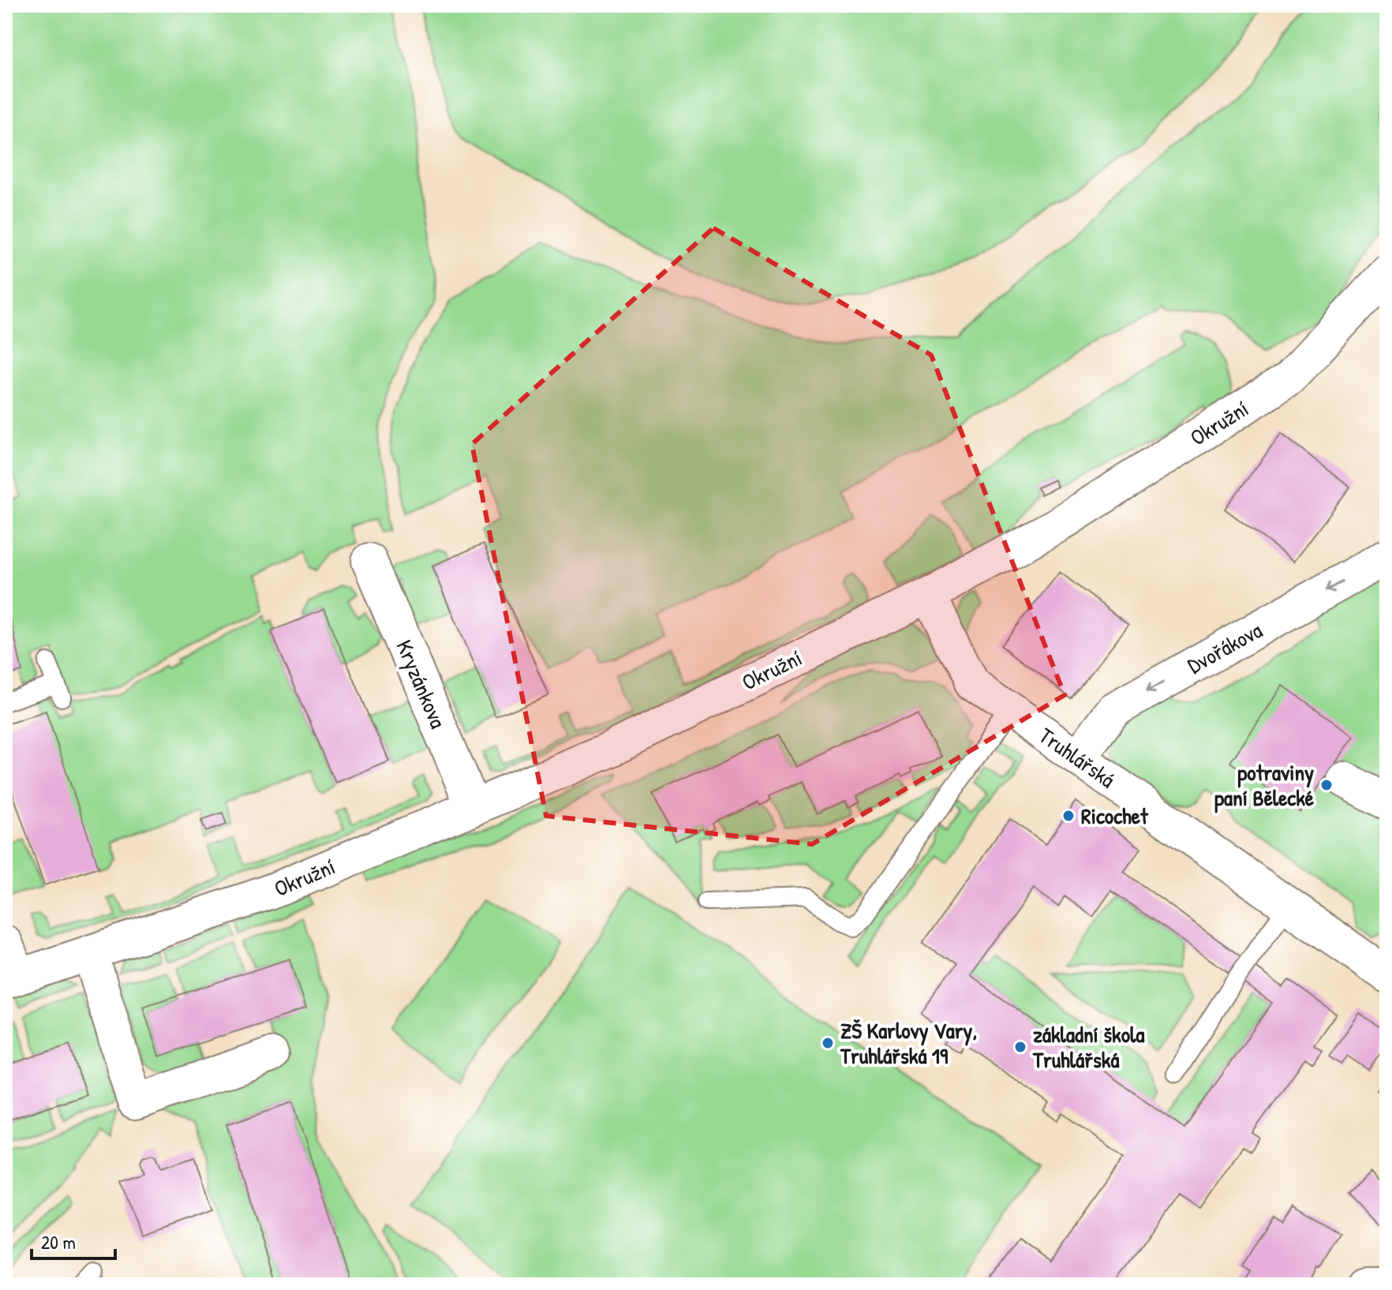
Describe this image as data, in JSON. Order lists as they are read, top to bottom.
{
  "streets": {
    "street": [
      "Okružní",
      "Dvořákova",
      "Kryzánkova",
      "Truhlářská"
    ]
  },
  "crossings": [
    ["Okružní", "Kryzánkova"],
    ["Okružní", "Truhlářská"],
    ["Dvořákova", "Truhlářská"]
  ],
  "one_way": ["Dvořákova"],
  "places": [
    "potraviny paní Bělecké",
    "Ricochet",
    "ZŠ Karlovy Vary, Truhlářská 19",
    "základní škola Truhlářská"
  ],
  "scale_bar": "20 m"
}
